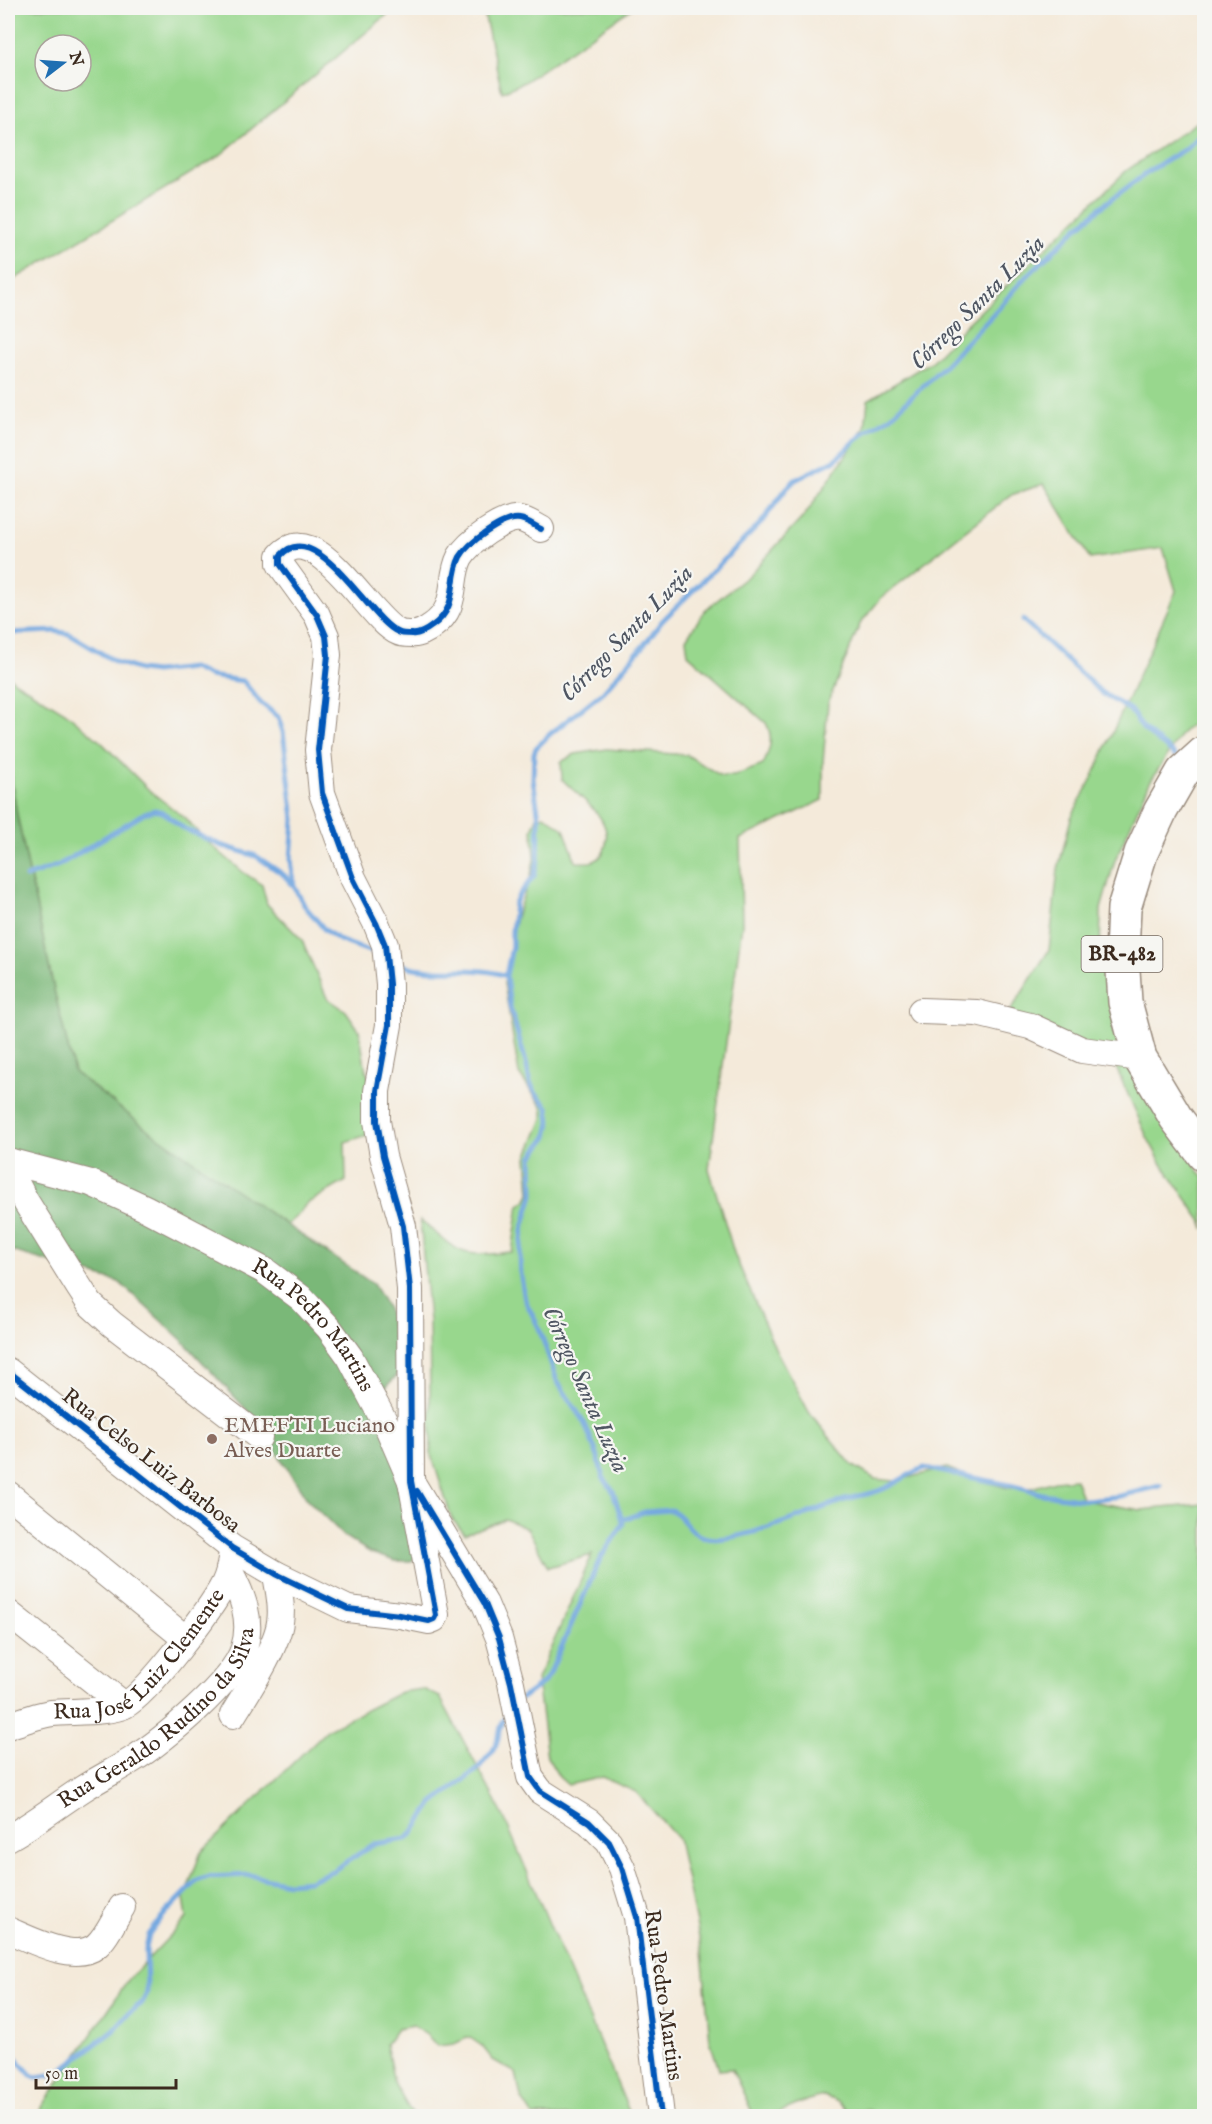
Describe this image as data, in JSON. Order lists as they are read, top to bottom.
{
  "streets": {
    "highway": ["BR-482"],
    "street": [
      "Rua Pedro Martins",
      "Rua Celso Luiz Barbosa",
      "Rua José Luiz Clemente",
      "Rua Geraldo Rudino da Silva"
    ]
  },
  "crossings": [
    ["Rua Pedro Martins", "Rua Celso Luiz Barbosa"],
    ["Rua Celso Luiz Barbosa", "Rua José Luiz Clemente"],
    ["Rua Celso Luiz Barbosa", "Rua Geraldo Rudino da Silva"],
    ["Rua José Luiz Clemente", "Rua Geraldo Rudino da Silva"]
  ],
  "water": ["Córrego Santa Luzia"],
  "places": ["EMEFTI Luciano Alves Duarte"],
  "scale_bar": "50 m",
  "north": "right"
}
